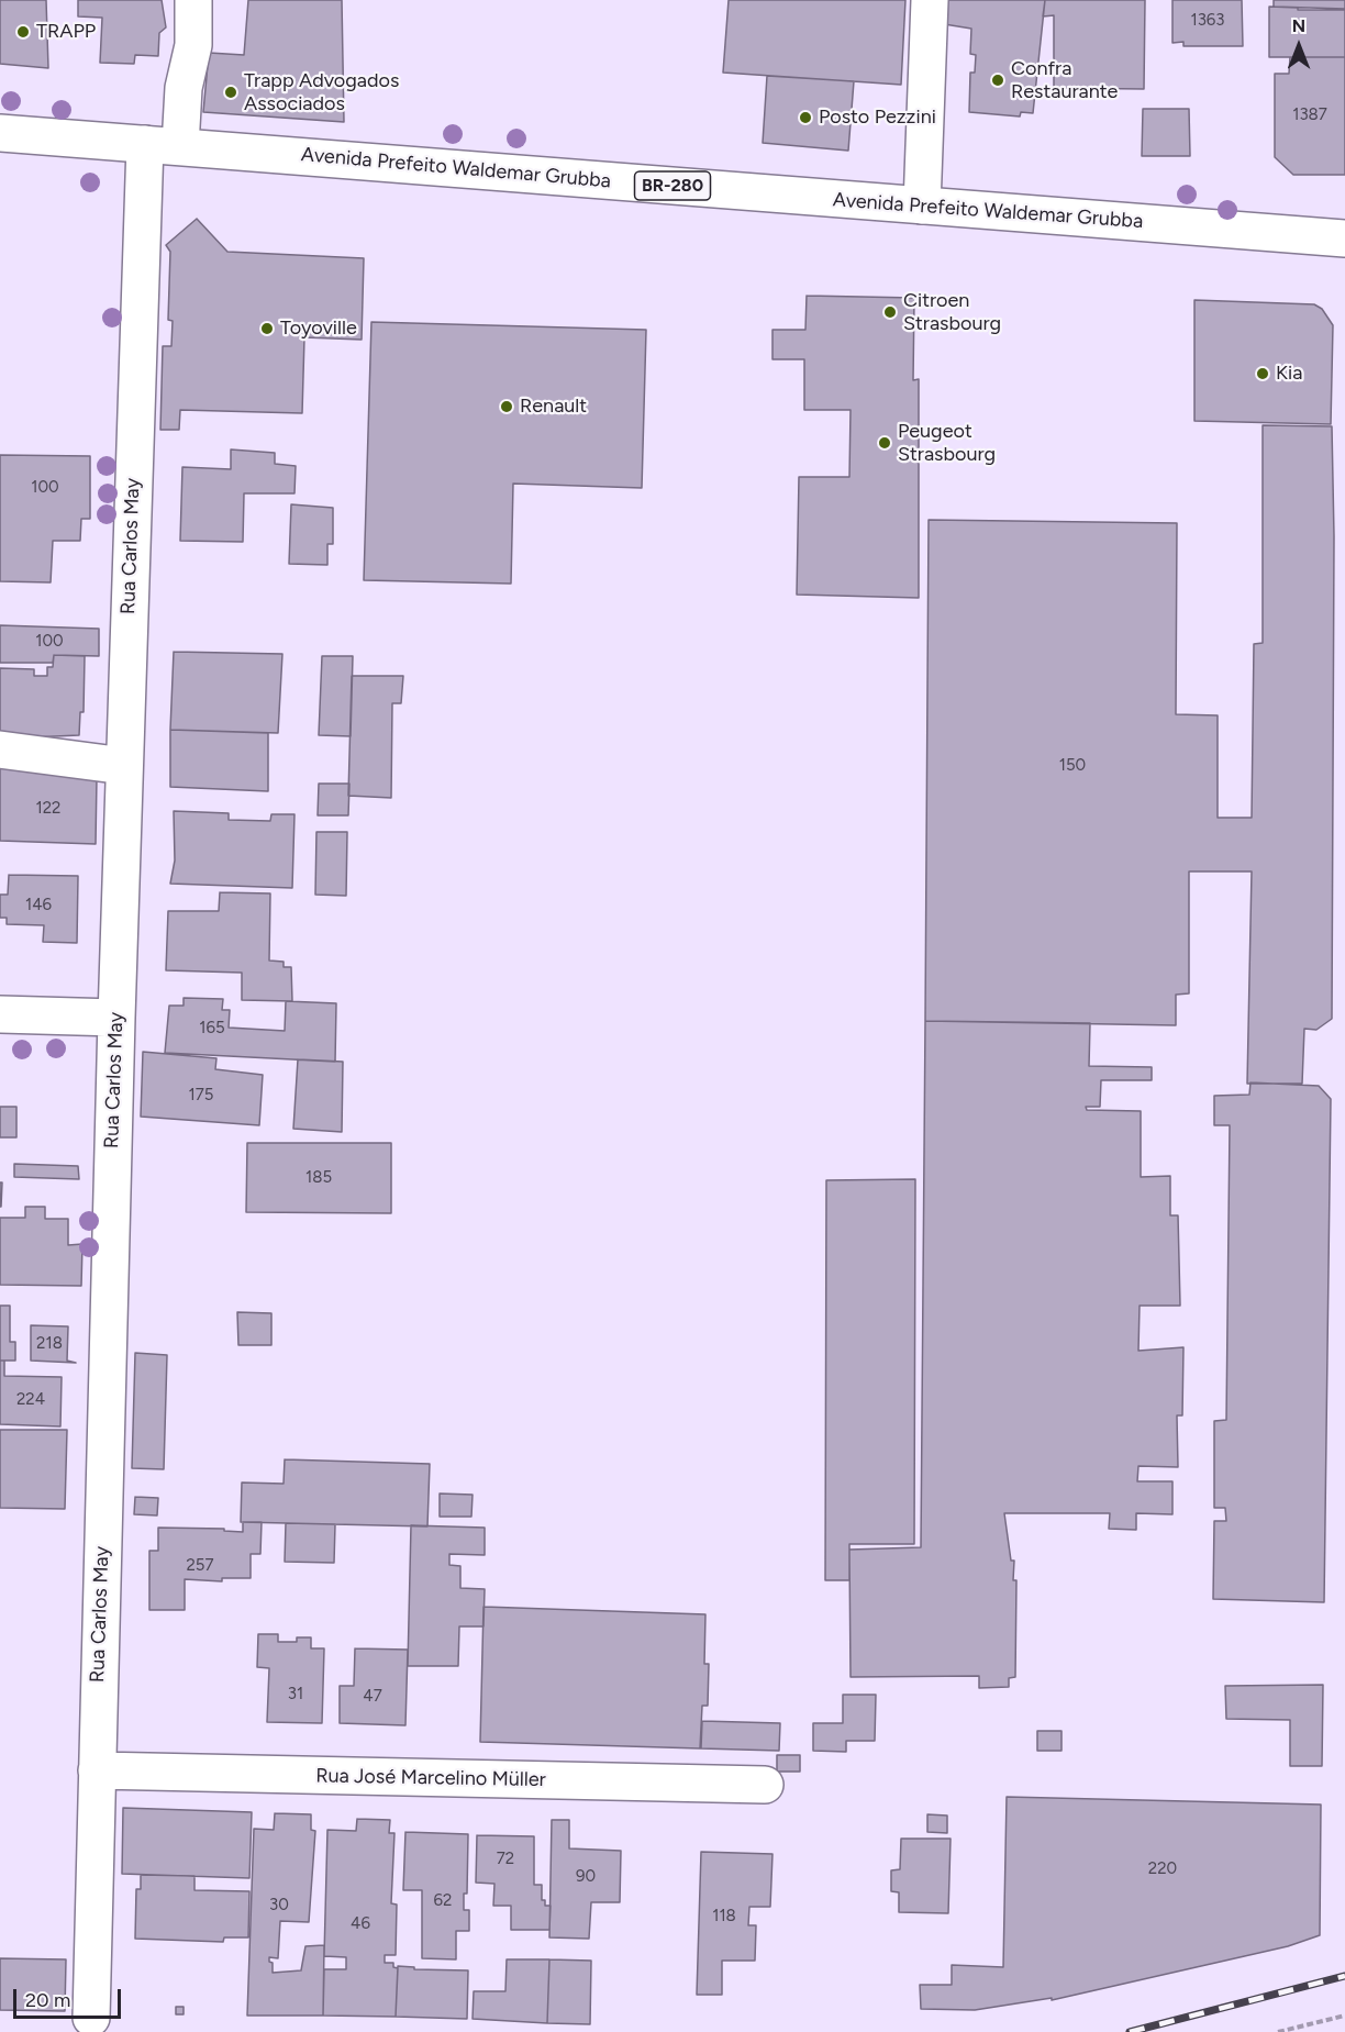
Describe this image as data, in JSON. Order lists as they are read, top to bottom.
{
  "streets": {
    "main road": [
      "Avenida Prefeito Waldemar Grubba",
      "BR-280",
      "Rua Carlos May",
      "Rua José Marcelino Müller"
    ]
  },
  "crossings": [
    ["Avenida Prefeito Waldemar Grubba", "Rua Carlos May"],
    ["Rua Carlos May", "Rua José Marcelino Müller"]
  ],
  "places": [
    "TRAPP",
    "Confra Restaurante",
    "Trapp Advogados Associados",
    "Posto Pezzini",
    "Citroen Strasbourg",
    "Toyoville",
    "Kia",
    "Renault",
    "Peugeot Strasbourg"
  ],
  "house_numbers": [
    "1363",
    "1387",
    "100",
    "100",
    "150",
    "122",
    "146",
    "165",
    "175",
    "185",
    "218",
    "224",
    "257",
    "31",
    "47",
    "72",
    "220",
    "90",
    "62",
    "30",
    "118",
    "46"
  ],
  "scale_bar": "20 m",
  "north": "top"
}
